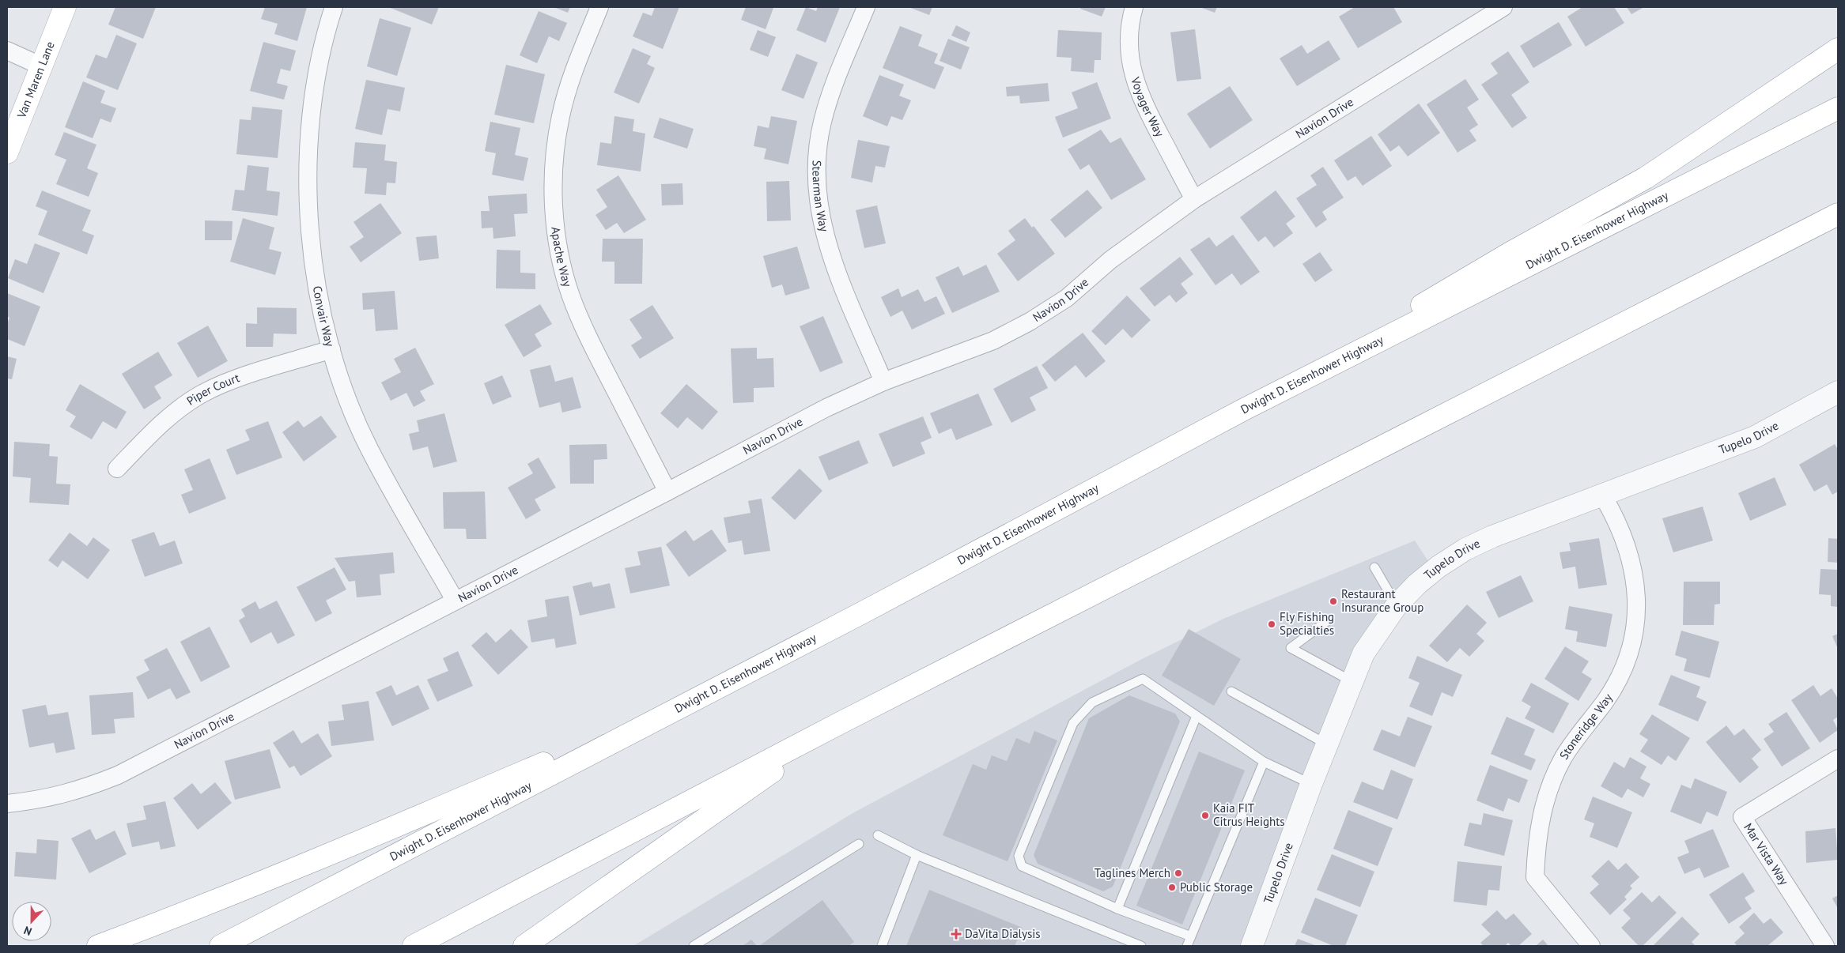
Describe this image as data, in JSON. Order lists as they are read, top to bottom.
{
  "streets": {
    "main road": ["Van Maren Lane", "Dwight D. Eisenhower Highway"],
    "street": [
      "Voyager Way",
      "Navion Drive",
      "Stearman Way",
      "Apache Way",
      "Convair Way",
      "Piper Court",
      "Tupelo Drive",
      "Stoneridge Way",
      "Mar Vista Way"
    ]
  },
  "crossings": [
    ["Voyager Way", "Navion Drive"],
    ["Navion Drive", "Stearman Way"],
    ["Navion Drive", "Apache Way"],
    ["Navion Drive", "Convair Way"],
    ["Convair Way", "Piper Court"],
    ["Tupelo Drive", "Stoneridge Way"]
  ],
  "places": {
    "other": [
      "Restaurant Insurance Group",
      "Fly Fishing Specialties",
      "Kaia FIT Citrus Heights",
      "Taglines Merch",
      "Public Storage"
    ],
    "health": ["DaVita Dialysis"]
  },
  "north": "bottom"
}
